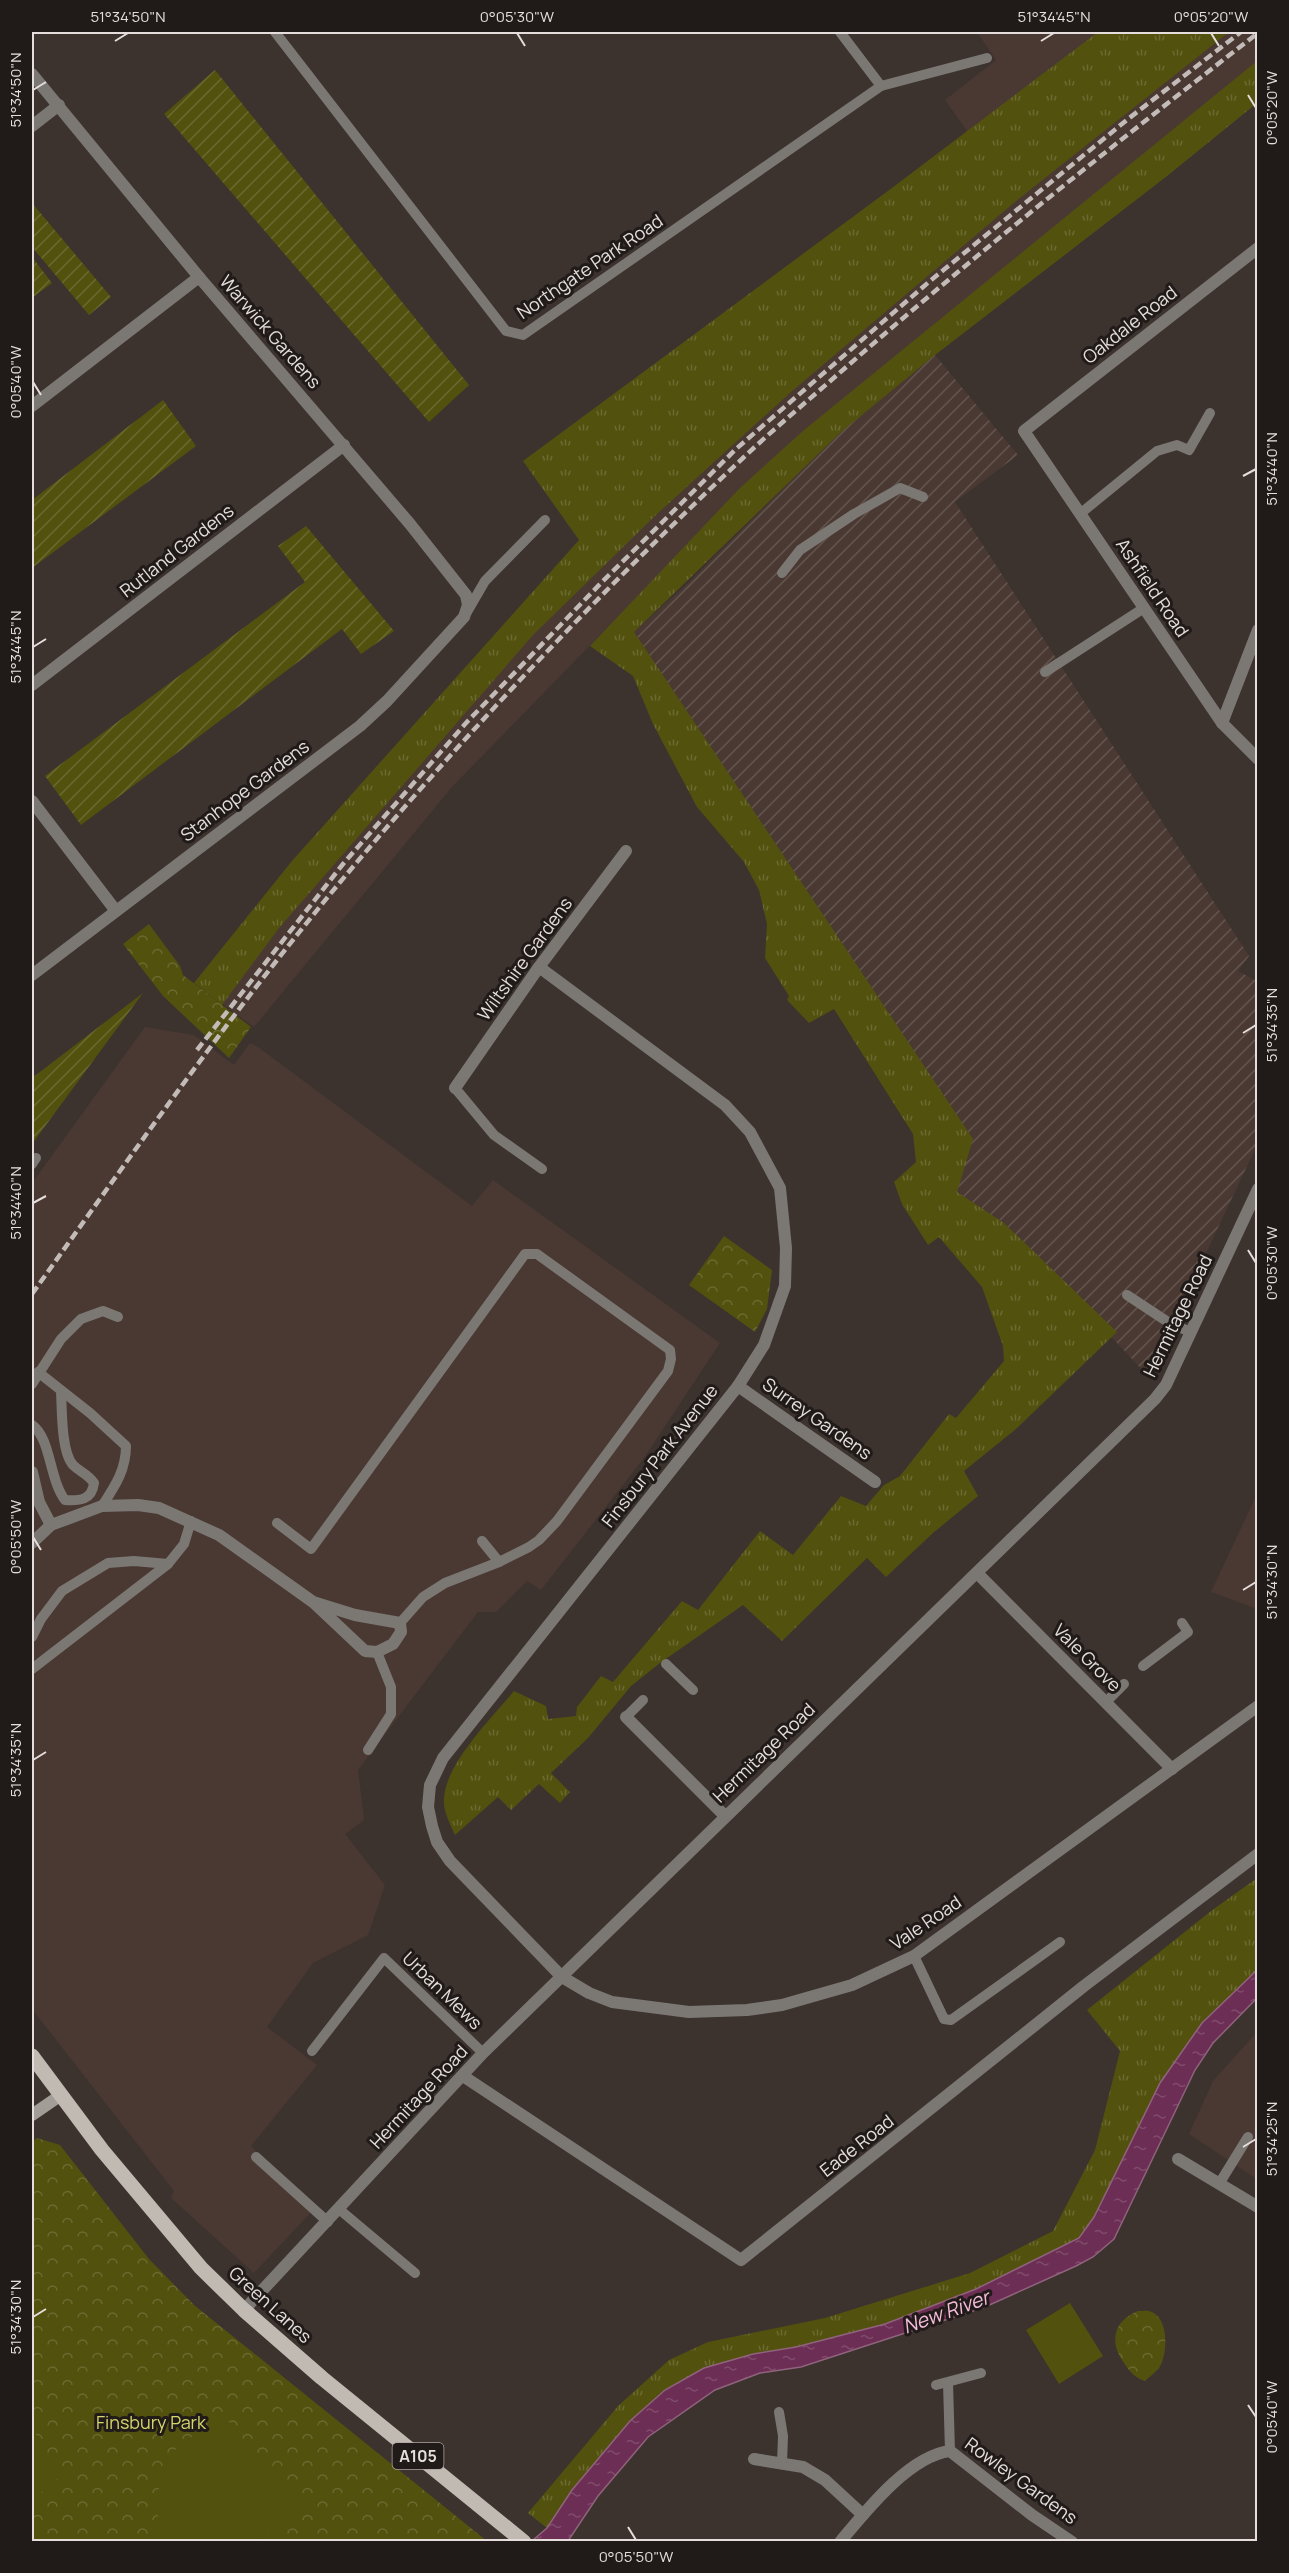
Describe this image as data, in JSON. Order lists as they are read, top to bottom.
{
  "streets": {
    "main road": ["Green Lanes", "A105"],
    "street": [
      "Oakdale Road",
      "Warwick Gardens",
      "Rutland Gardens",
      "Ashfield Road",
      "Stanhope Gardens",
      "Wiltshire Gardens",
      "Hermitage Road",
      "Surrey Gardens",
      "Finsbury Park Avenue",
      "Vale Grove",
      "Vale Road",
      "Eade Road",
      "Rowley Gardens"
    ],
    "lane": ["Northgate Park Road", "Urban Mews"]
  },
  "crossings": [
    ["Oakdale Road", "Ashfield Road"],
    ["Warwick Gardens", "Rutland Gardens"],
    ["Warwick Gardens", "Stanhope Gardens"],
    ["Wiltshire Gardens", "Finsbury Park Avenue"],
    ["Hermitage Road", "Finsbury Park Avenue"],
    ["Hermitage Road", "Vale Grove"],
    ["Hermitage Road", "Vale Road"],
    ["Hermitage Road", "Urban Mews"],
    ["Hermitage Road", "Eade Road"],
    ["Hermitage Road", "Green Lanes"],
    ["Surrey Gardens", "Finsbury Park Avenue"],
    ["Finsbury Park Avenue", "Vale Road"],
    ["Vale Grove", "Vale Road"]
  ],
  "water": ["New River"],
  "parks": ["Finsbury Park"],
  "coordinates": [
    "51°34'50\"N",
    "0°05'30\"W",
    "51°34'45\"N",
    "0°05'20\"W",
    "0°05'40\"W",
    "51°34'40\"N",
    "51°34'35\"N",
    "0°05'50\"W",
    "51°34'30\"N",
    "51°34'25\"N"
  ]
}
